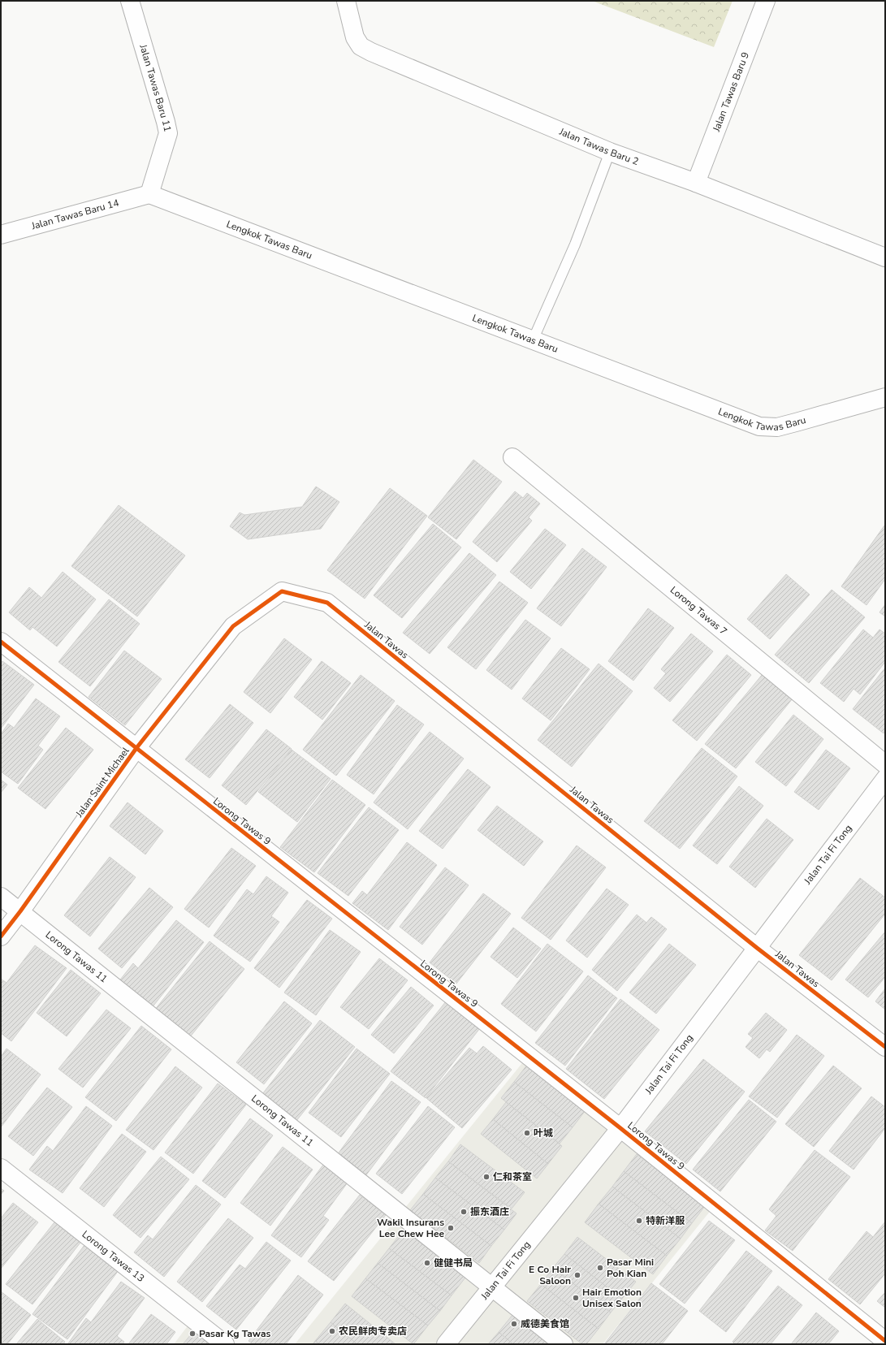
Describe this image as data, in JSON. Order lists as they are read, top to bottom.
{
  "streets": {
    "street": [
      "Jalan Tawas Baru 11",
      "Jalan Tawas Baru 9",
      "Jalan Tawas Baru 2",
      "Jalan Tawas Baru 14",
      "Lengkok Tawas Baru",
      "Lorong Tawas 7",
      "Jalan Tawas",
      "Jalan Saint Michael",
      "Lorong Tawas 9",
      "Jalan Tai Fi Tong",
      "Lorong Tawas 11",
      "Lorong Tawas 13"
    ]
  },
  "crossings": [
    ["Jalan Tawas Baru 11", "Jalan Tawas Baru 14"],
    ["Jalan Tawas Baru 11", "Lengkok Tawas Baru"],
    ["Jalan Tawas Baru 9", "Jalan Tawas Baru 2"],
    ["Jalan Tawas Baru 14", "Lengkok Tawas Baru"],
    ["Jalan Tawas", "Jalan Saint Michael"],
    ["Jalan Tawas", "Jalan Tai Fi Tong"],
    ["Jalan Saint Michael", "Lorong Tawas 9"],
    ["Jalan Saint Michael", "Lorong Tawas 11"],
    ["Lorong Tawas 9", "Jalan Tai Fi Tong"],
    ["Jalan Tai Fi Tong", "Lorong Tawas 11"]
  ],
  "places": [
    "叶城",
    "仁和茶室",
    "振东酒庄",
    "特新洋服",
    "Wakil Insurans Lee Chew Hee",
    "健健书局",
    "Pasar Mini Poh Kian",
    "E Co Hair Saloon",
    "Hair Emotion Unisex Salon",
    "威德美食馆",
    "农民鲜肉专卖店",
    "Pasar Kg Tawas"
  ]
}
